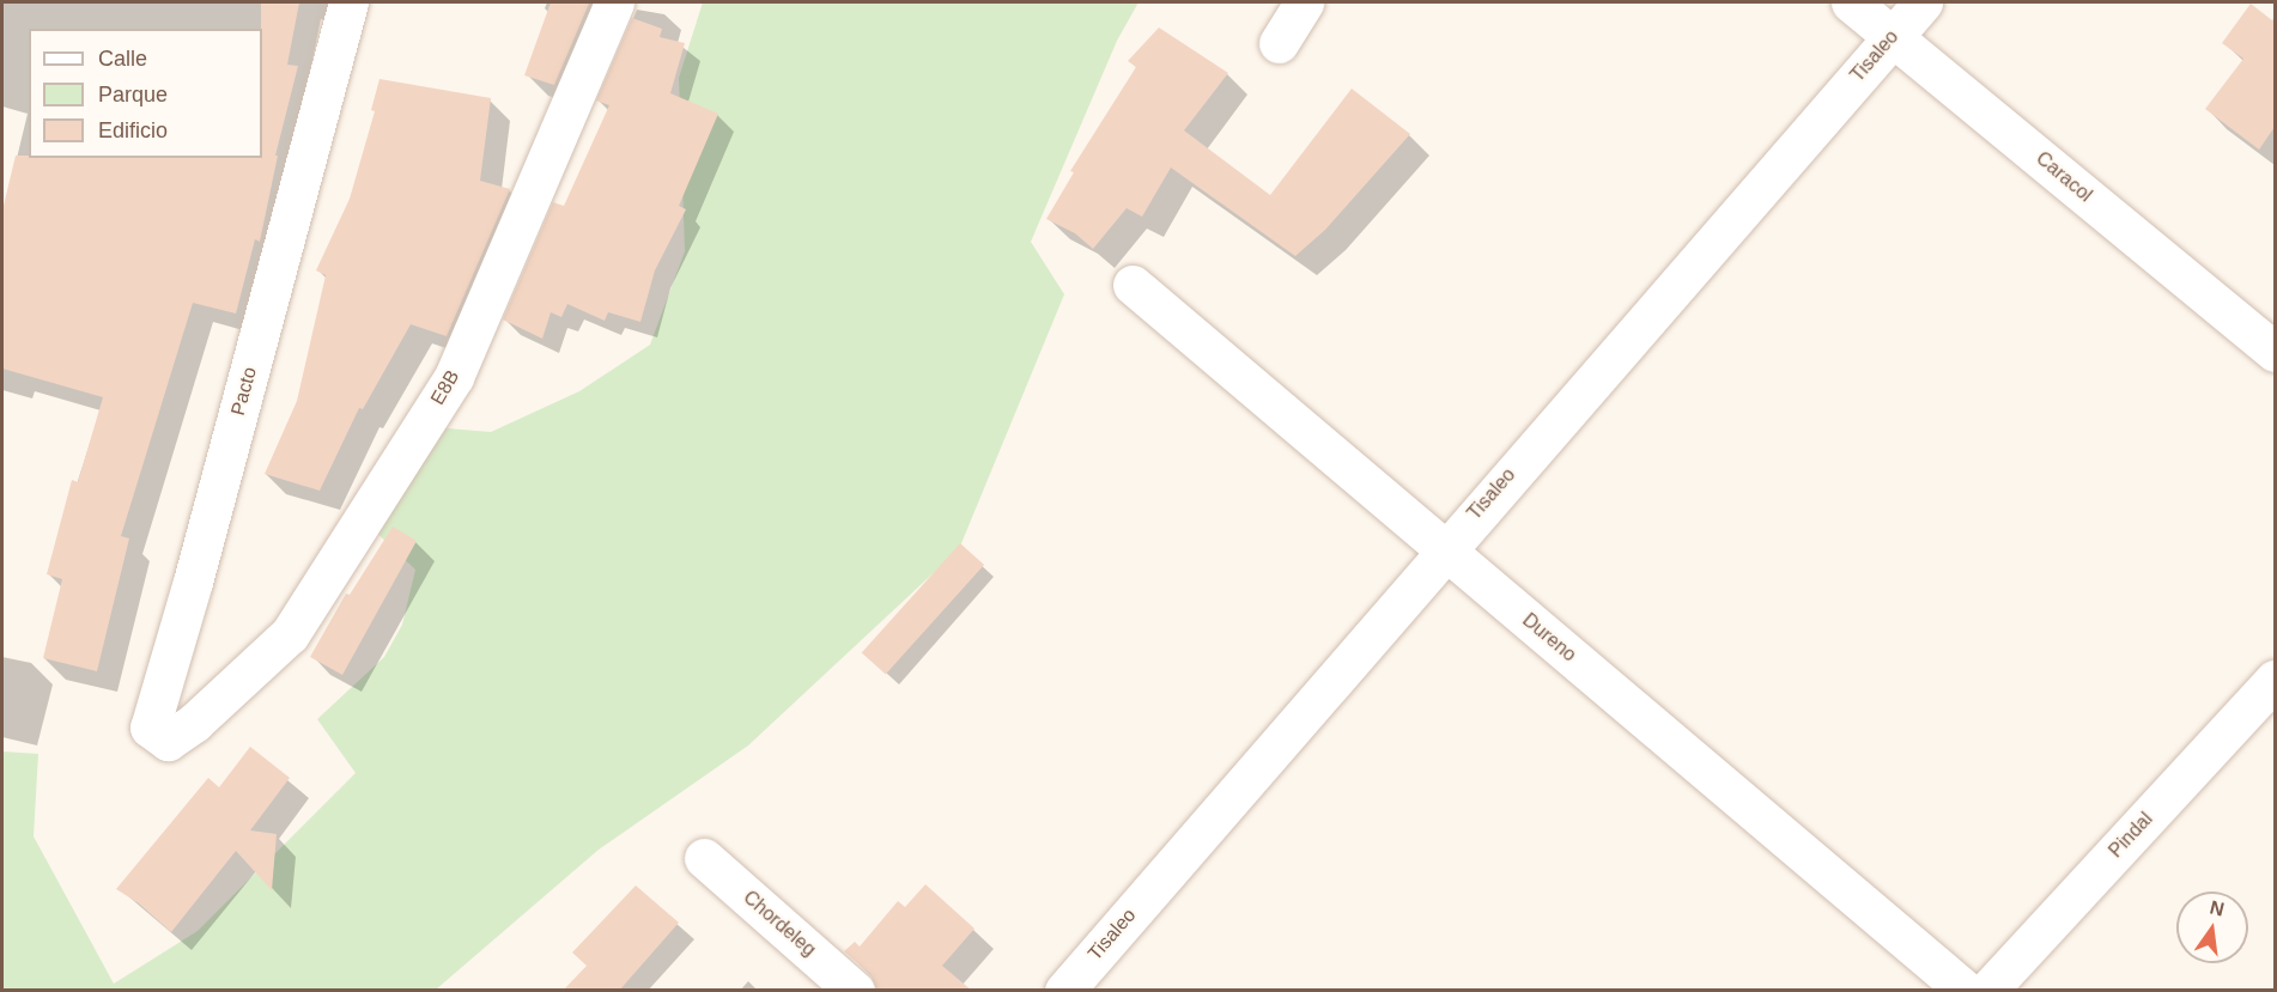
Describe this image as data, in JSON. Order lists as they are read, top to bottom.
{
  "streets": {
    "street": [
      "Tisaleo",
      "Caracol",
      "E8B",
      "Pacto",
      "Dureno",
      "Pindal",
      "Chordeleg"
    ]
  },
  "crossings": [
    ["Tisaleo", "Caracol"],
    ["Tisaleo", "Dureno"],
    ["E8B", "Pacto"]
  ],
  "legend": ["Calle", "Parque", "Edificio"],
  "north": "top"
}
